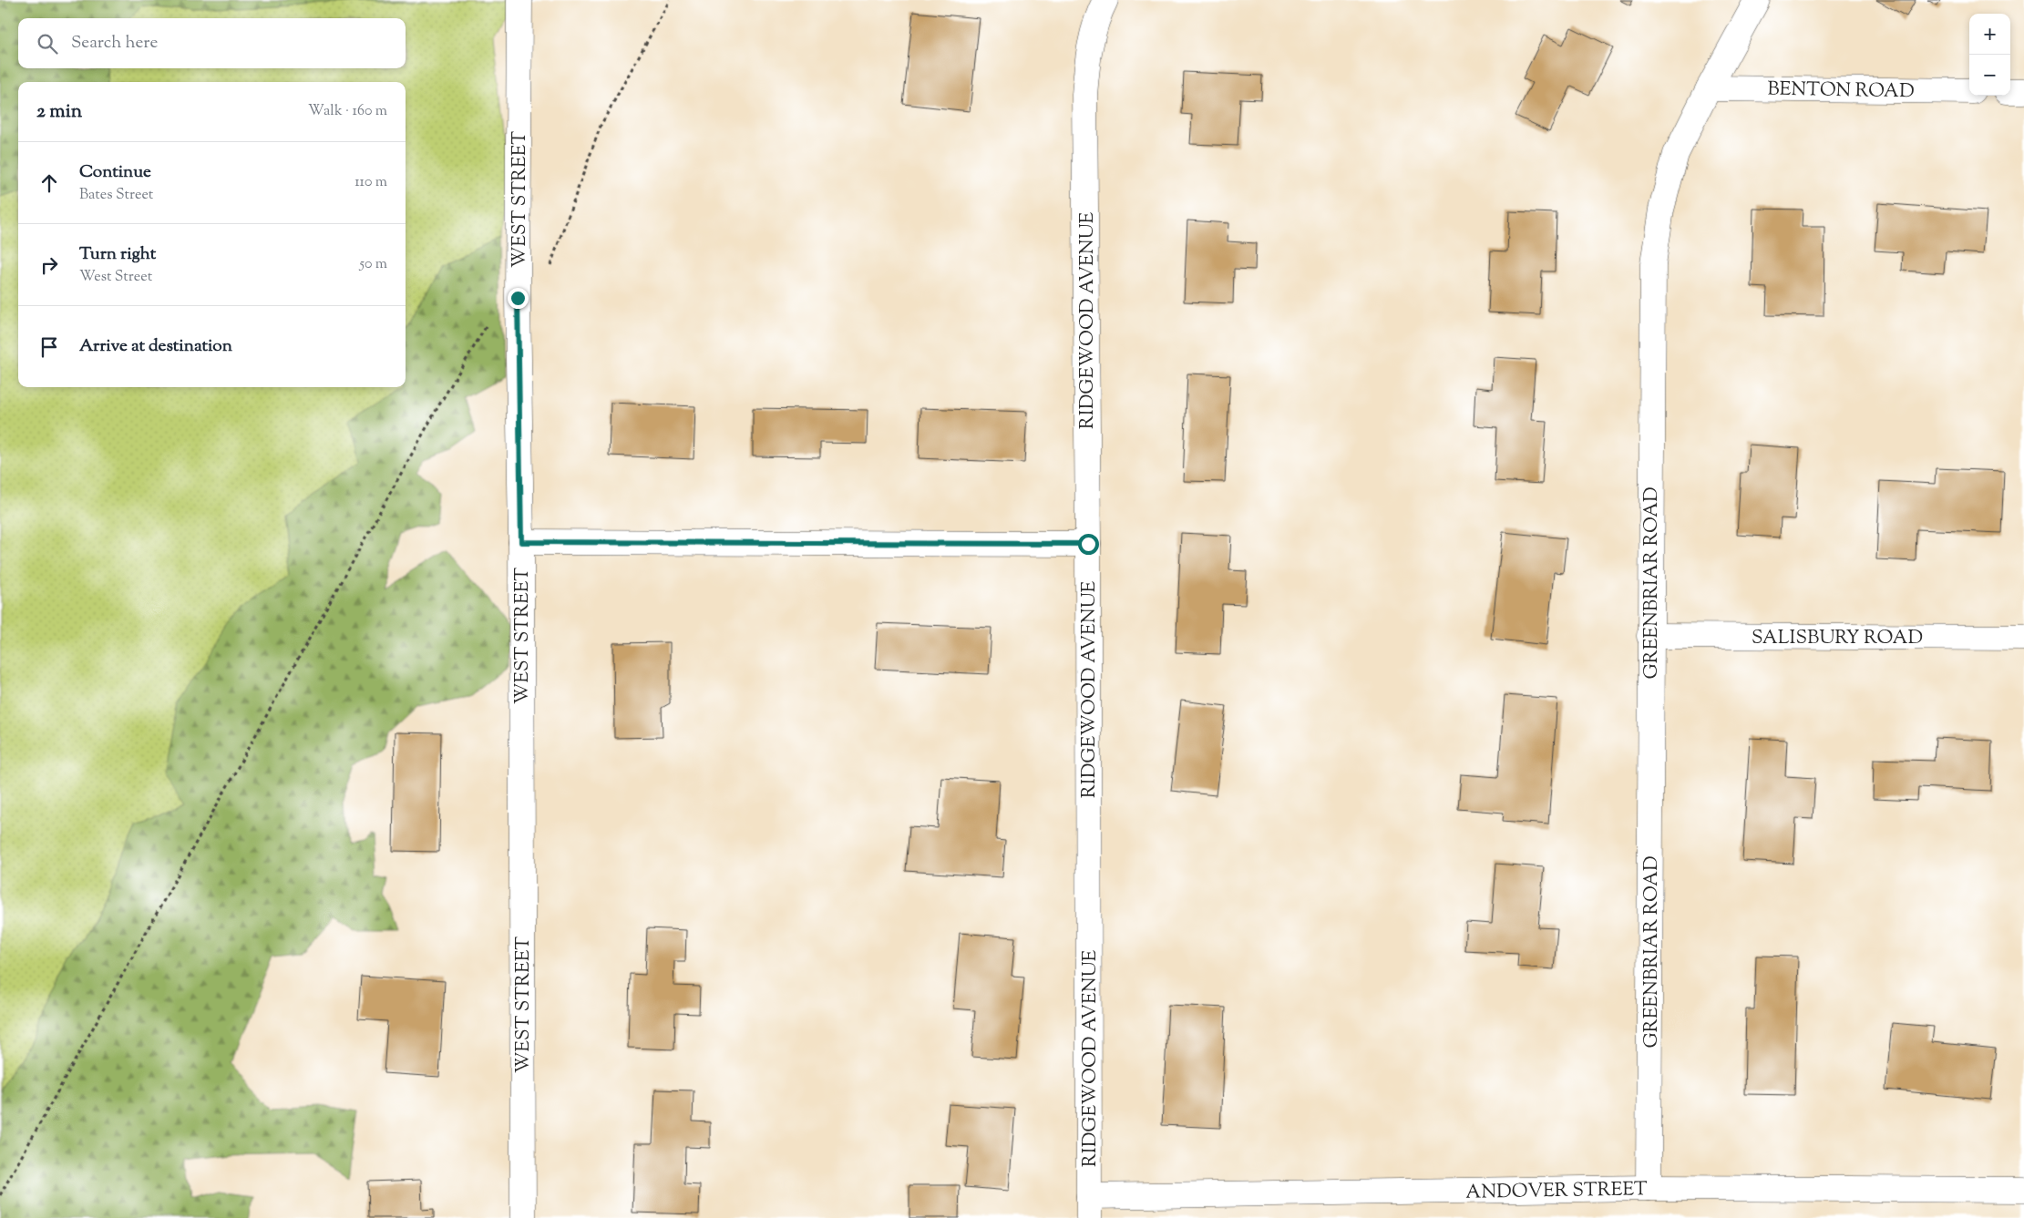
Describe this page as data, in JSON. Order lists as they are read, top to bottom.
{
  "streets": {
    "street": [
      "BENTON ROAD",
      "WEST STREET",
      "RIDGEWOOD AVENUE",
      "GREENBRIAR ROAD",
      "SALISBURY ROAD",
      "ANDOVER STREET"
    ]
  },
  "crossings": [
    ["BENTON ROAD", "GREENBRIAR ROAD"],
    ["RIDGEWOOD AVENUE", "ANDOVER STREET"],
    ["GREENBRIAR ROAD", "SALISBURY ROAD"],
    ["GREENBRIAR ROAD", "ANDOVER STREET"]
  ],
  "page": {
    "map_buttons": ["+", "−"],
    "search": "Search here",
    "heading": ["2 min", "Walk · 160 m"],
    "list": [
      ["Continue", "Bates Street", "110 m"],
      ["Turn right", "West Street", "50 m"],
      "Arrive at destination"
    ]
  }
}
